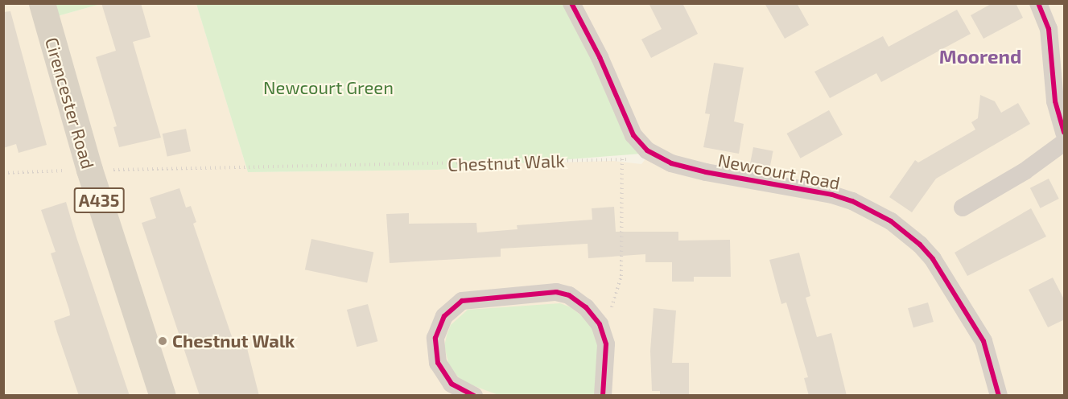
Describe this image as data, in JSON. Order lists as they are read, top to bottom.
{
  "streets": {
    "main road": ["Cirencester Road", "A435"],
    "street": ["Newcourt Road"],
    "path": ["Chestnut Walk"]
  },
  "crossings": [
    ["Cirencester Road", "Chestnut Walk"],
    ["Chestnut Walk", "Newcourt Road"]
  ],
  "districts": ["Moorend"],
  "parks": ["Newcourt Green"],
  "places": ["Chestnut Walk"]
}
